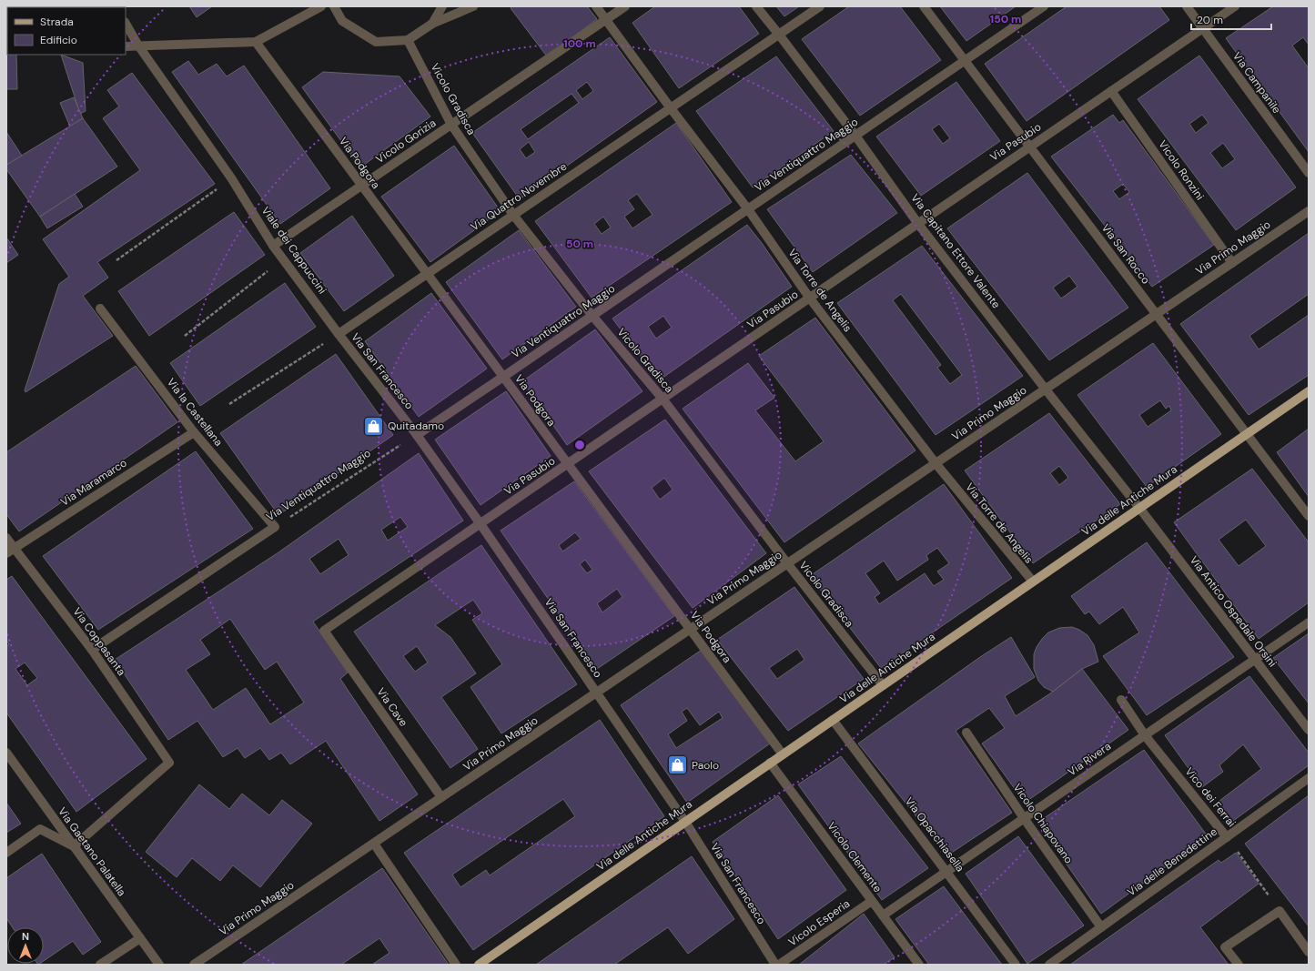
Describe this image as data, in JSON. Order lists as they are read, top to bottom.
{
  "streets": {
    "main road": ["Via delle Antiche Mura"],
    "street": [
      "Via Campanile",
      "Vicolo Gradisca",
      "Vicolo Gorizia",
      "Via Pasubio",
      "Via Ventiquattro Maggio",
      "Via Podgora",
      "Vicolo Ronzini",
      "Via Quattro Novembre",
      "Via Primo Maggio",
      "Viale dei Cappuccini",
      "Via Capitano Ettore Valente",
      "Via San Rocco",
      "Via Torre de Angelis",
      "Via San Francesco",
      "Via la Castellana",
      "Via Maramarco",
      "Via Antico Ospedale Orsini",
      "Via Coppasanta",
      "Via Cave",
      "Via Rivera",
      "Vico dei Ferrai",
      "Vicolo Chiapovano",
      "Via Opacchiasella",
      "Via Gaetano Palatella",
      "Vicolo Clemente",
      "Via delle Benedettine",
      "Vicolo Esperia"
    ]
  },
  "crossings": [
    ["Via Campanile", "Via Pasubio"],
    ["Vicolo Gradisca", "Vicolo Gorizia"],
    ["Vicolo Gradisca", "Via Pasubio"],
    ["Vicolo Gradisca", "Via Ventiquattro Maggio"],
    ["Vicolo Gradisca", "Via Quattro Novembre"],
    ["Vicolo Gradisca", "Via Primo Maggio"],
    ["Vicolo Gradisca", "Via delle Antiche Mura"],
    ["Vicolo Gorizia", "Via Podgora"],
    ["Vicolo Gorizia", "Viale dei Cappuccini"],
    ["Vicolo Gorizia", "Via Torre de Angelis"],
    ["Via Pasubio", "Via Podgora"],
    ["Via Pasubio", "Vicolo Ronzini"],
    ["Via Pasubio", "Via Capitano Ettore Valente"],
    ["Via Pasubio", "Via San Rocco"],
    ["Via Pasubio", "Via Torre de Angelis"],
    ["Via Pasubio", "Via San Francesco"],
    ["Via Pasubio", "Via Cave"],
    ["Via Ventiquattro Maggio", "Via Podgora"],
    ["Via Ventiquattro Maggio", "Via Capitano Ettore Valente"],
    ["Via Ventiquattro Maggio", "Via San Rocco"],
    ["Via Ventiquattro Maggio", "Via Torre de Angelis"],
    ["Via Ventiquattro Maggio", "Via San Francesco"],
    ["Via Ventiquattro Maggio", "Via la Castellana"],
    ["Via Ventiquattro Maggio", "Via Coppasanta"],
    ["Via Podgora", "Via Quattro Novembre"],
    ["Via Podgora", "Via Primo Maggio"],
    ["Via Podgora", "Via delle Antiche Mura"],
    ["Vicolo Ronzini", "Via Primo Maggio"],
    ["Via Quattro Novembre", "Viale dei Cappuccini"],
    ["Via Quattro Novembre", "Via Capitano Ettore Valente"],
    ["Via Quattro Novembre", "Via Torre de Angelis"],
    ["Via Quattro Novembre", "Via San Francesco"],
    ["Via Primo Maggio", "Via Capitano Ettore Valente"],
    ["Via Primo Maggio", "Via San Rocco"],
    ["Via Primo Maggio", "Via Torre de Angelis"],
    ["Via Primo Maggio", "Via San Francesco"],
    ["Via Primo Maggio", "Via Cave"],
    ["Viale dei Cappuccini", "Via San Francesco"],
    ["Via Capitano Ettore Valente", "Via delle Antiche Mura"],
    ["Via Capitano Ettore Valente", "Via Antico Ospedale Orsini"],
    ["Via San Rocco", "Via delle Antiche Mura"],
    ["Via Torre de Angelis", "Via delle Antiche Mura"],
    ["Via San Francesco", "Via delle Antiche Mura"],
    ["Via la Castellana", "Via Maramarco"],
    ["Via Maramarco", "Via Coppasanta"],
    ["Via delle Antiche Mura", "Via Antico Ospedale Orsini"],
    ["Via delle Antiche Mura", "Via Opacchiasella"],
    ["Via delle Antiche Mura", "Vicolo Clemente"],
    ["Via Antico Ospedale Orsini", "Via Rivera"],
    ["Via Coppasanta", "Via Gaetano Palatella"],
    ["Via Rivera", "Vico dei Ferrai"],
    ["Via Rivera", "Vicolo Chiapovano"],
    ["Via Rivera", "Via Opacchiasella"],
    ["Via Rivera", "Vicolo Clemente"],
    ["Vico dei Ferrai", "Via delle Benedettine"],
    ["Vicolo Chiapovano", "Via delle Benedettine"],
    ["Vicolo Clemente", "Vicolo Esperia"]
  ],
  "places": {
    "shop": ["Quitadamo", "Paolo"]
  },
  "legend": ["Strada", "Edificio"],
  "scale_bar": "20 m",
  "north": "top",
  "rings": ["150 m", "100 m", "50 m"]
}
